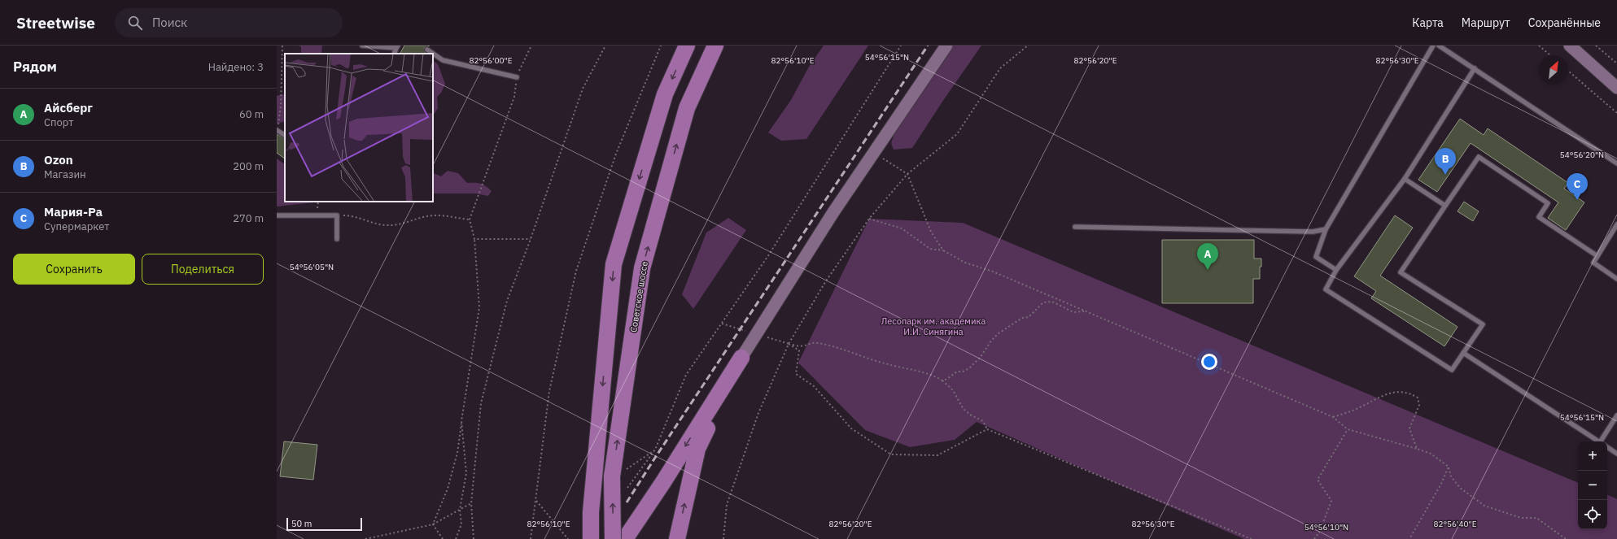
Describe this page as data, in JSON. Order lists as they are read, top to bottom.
{
  "streets": {
    "highway": ["Советское шоссе"]
  },
  "parks": ["Лесопарк им. академика И.И. Синягина"],
  "scale_bar": "50 m",
  "north": "top right",
  "page": {
    "header": "Streetwise",
    "search": "Поиск",
    "nav": ["Карта", "Маршрут", "Сохранённые"],
    "heading": ["Рядом", "Найдено: 3"],
    "list": [
      {
        "mark": "A",
        "name": "Айсберг",
        "note": "Спорт",
        "value": "60 m"
      },
      {
        "mark": "B",
        "name": "Ozon",
        "note": "Магазин",
        "value": "200 m"
      },
      {
        "mark": "C",
        "name": "Мария-Ра",
        "note": "Супермаркет",
        "value": "270 m"
      }
    ],
    "pins": ["B", "C", "A"],
    "buttons": ["Сохранить", "Поделиться"],
    "map_buttons": ["+", "−"],
    "scale": "50 m"
  },
  "coordinates": [
    "54°56'15\"N",
    "82°56'00\"E",
    "82°56'10\"E",
    "82°56'20\"E",
    "82°56'30\"E",
    "54°56'20\"N",
    "54°56'05\"N",
    "82°56'40\"E",
    "54°56'10\"N"
  ]
}
